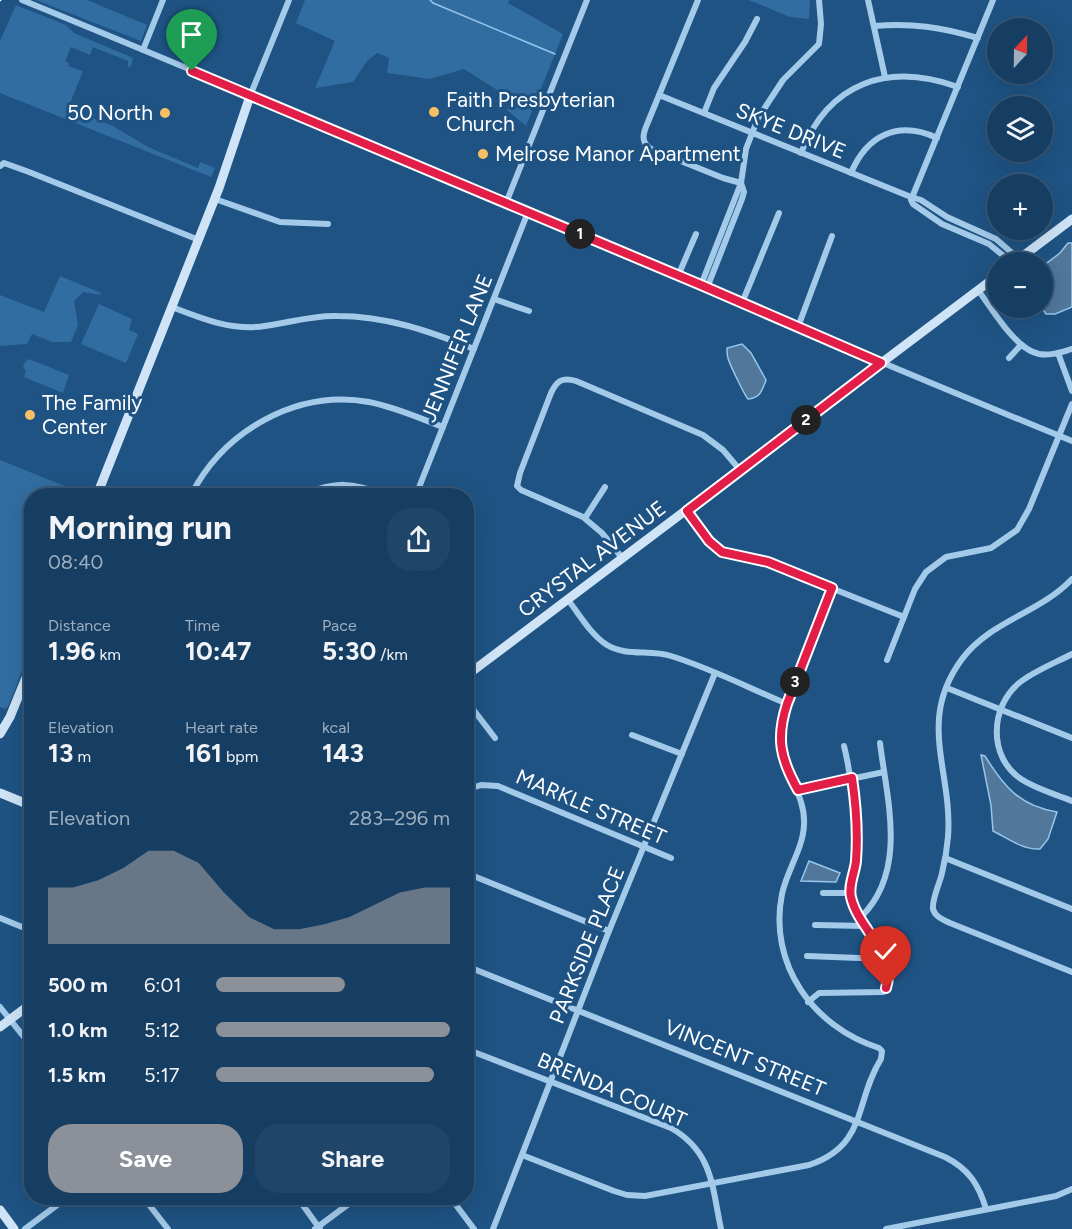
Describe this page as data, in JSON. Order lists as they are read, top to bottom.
{
  "streets": {
    "street": [
      "SKYE DRIVE",
      "JENNIFER LANE",
      "CRYSTAL AVENUE",
      "MARKLE STREET",
      "PARKSIDE PLACE",
      "VINCENT STREET",
      "BRENDA COURT"
    ]
  },
  "crossings": [
    ["MARKLE STREET", "PARKSIDE PLACE"],
    ["PARKSIDE PLACE", "VINCENT STREET"],
    ["PARKSIDE PLACE", "BRENDA COURT"]
  ],
  "places": [
    "Faith Presbyterian Church",
    "50 North",
    "Melrose Manor Apartment",
    "The Family Center"
  ],
  "north": "top",
  "page": {
    "map_buttons": ["+", "−"],
    "pins": ["1", "2", "3"],
    "heading": ["Morning run", "08:40"],
    "stats": [
      ["Distance", "1.96 km"],
      ["Time", "10:47"],
      ["Pace", "5:30 /km"],
      ["Elevation", "13 m"],
      ["Heart rate", "161 bpm"],
      ["kcal", "143"]
    ],
    "chart": ["Elevation", "283–296 m"],
    "list": [
      {
        "name": "500 m",
        "note": "6:01"
      },
      {
        "name": "1.0 km",
        "note": "5:12"
      },
      {
        "name": "1.5 km",
        "note": "5:17"
      }
    ],
    "buttons": ["Save", "Share"]
  }
}
